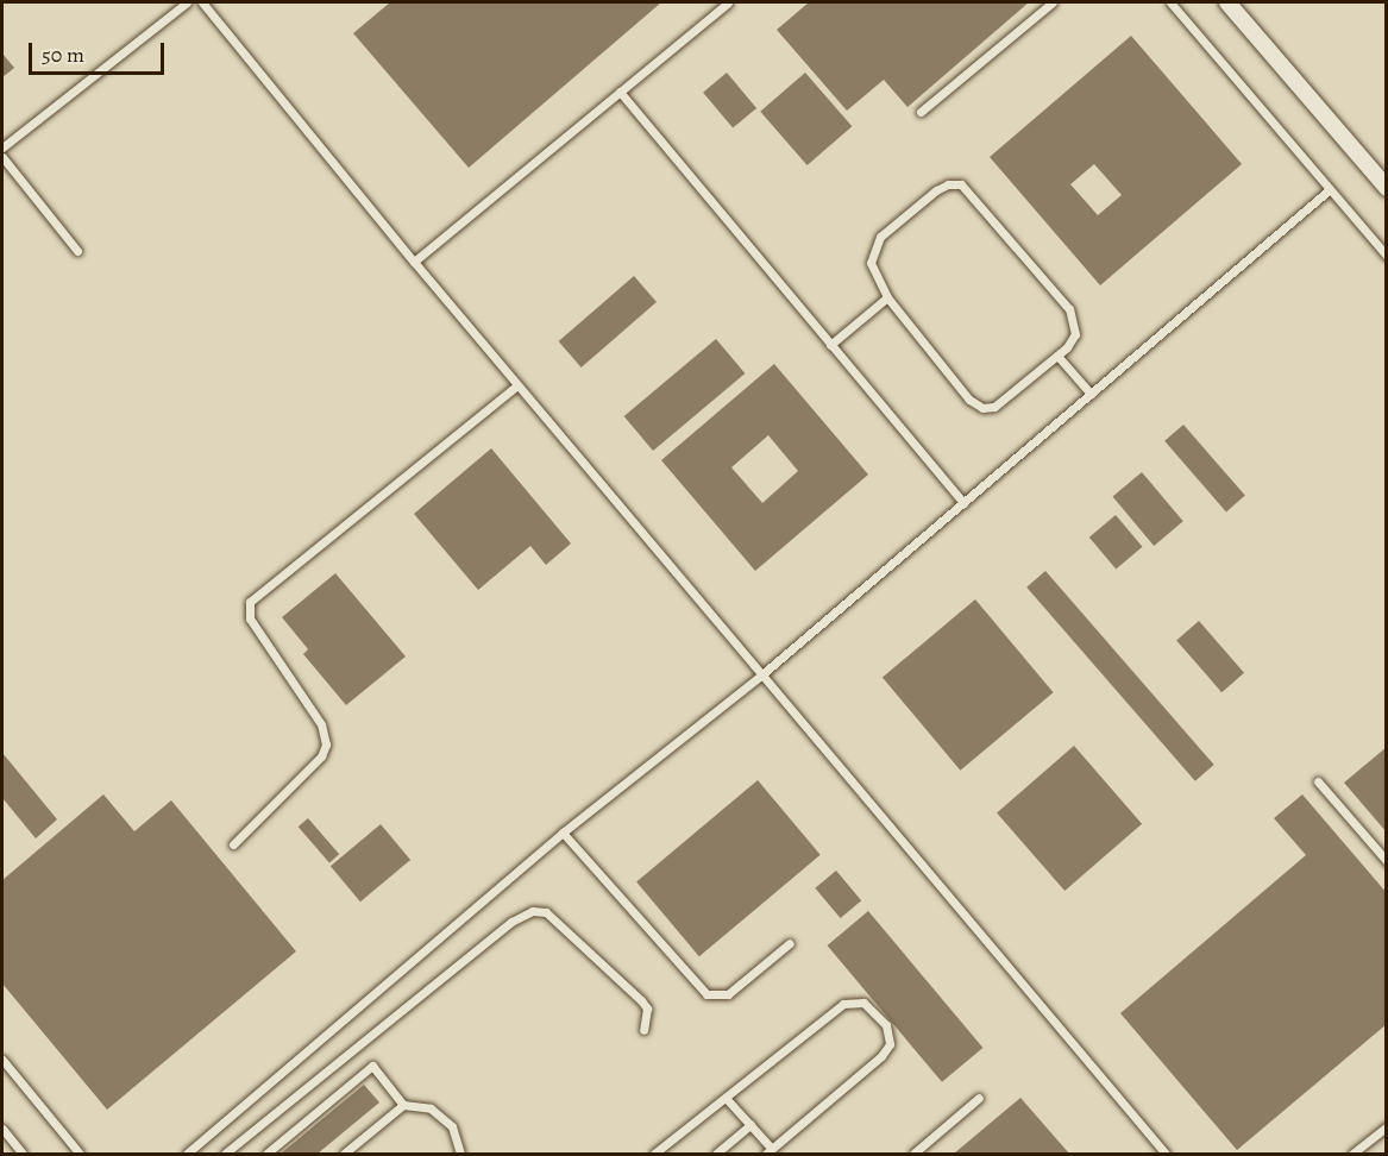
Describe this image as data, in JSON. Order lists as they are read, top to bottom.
{
  "scale_bar": "50 m"
}
